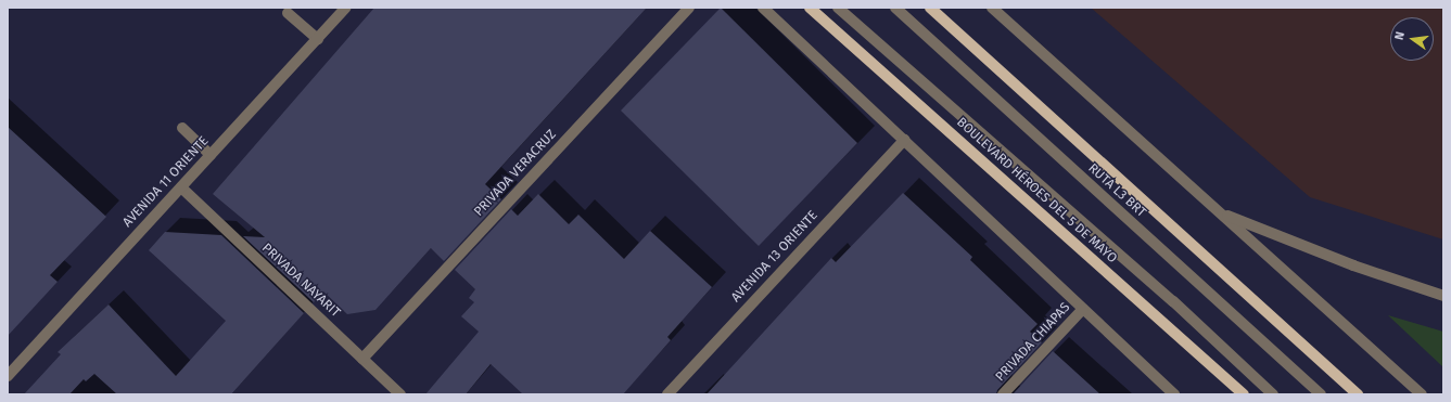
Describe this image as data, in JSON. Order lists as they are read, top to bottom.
{
  "streets": {
    "main road": ["BOULEVARD HÉROES DEL 5 DE MAYO"],
    "street": [
      "PRIVADA VERACRUZ",
      "AVENIDA 11 ORIENTE",
      "RUTA L3 BRT",
      "AVENIDA 13 ORIENTE",
      "PRIVADA NAYARIT",
      "PRIVADA CHIAPAS"
    ]
  },
  "crossings": [
    ["PRIVADA VERACRUZ", "PRIVADA NAYARIT"],
    ["AVENIDA 11 ORIENTE", "PRIVADA NAYARIT"]
  ],
  "north": "left"
}
